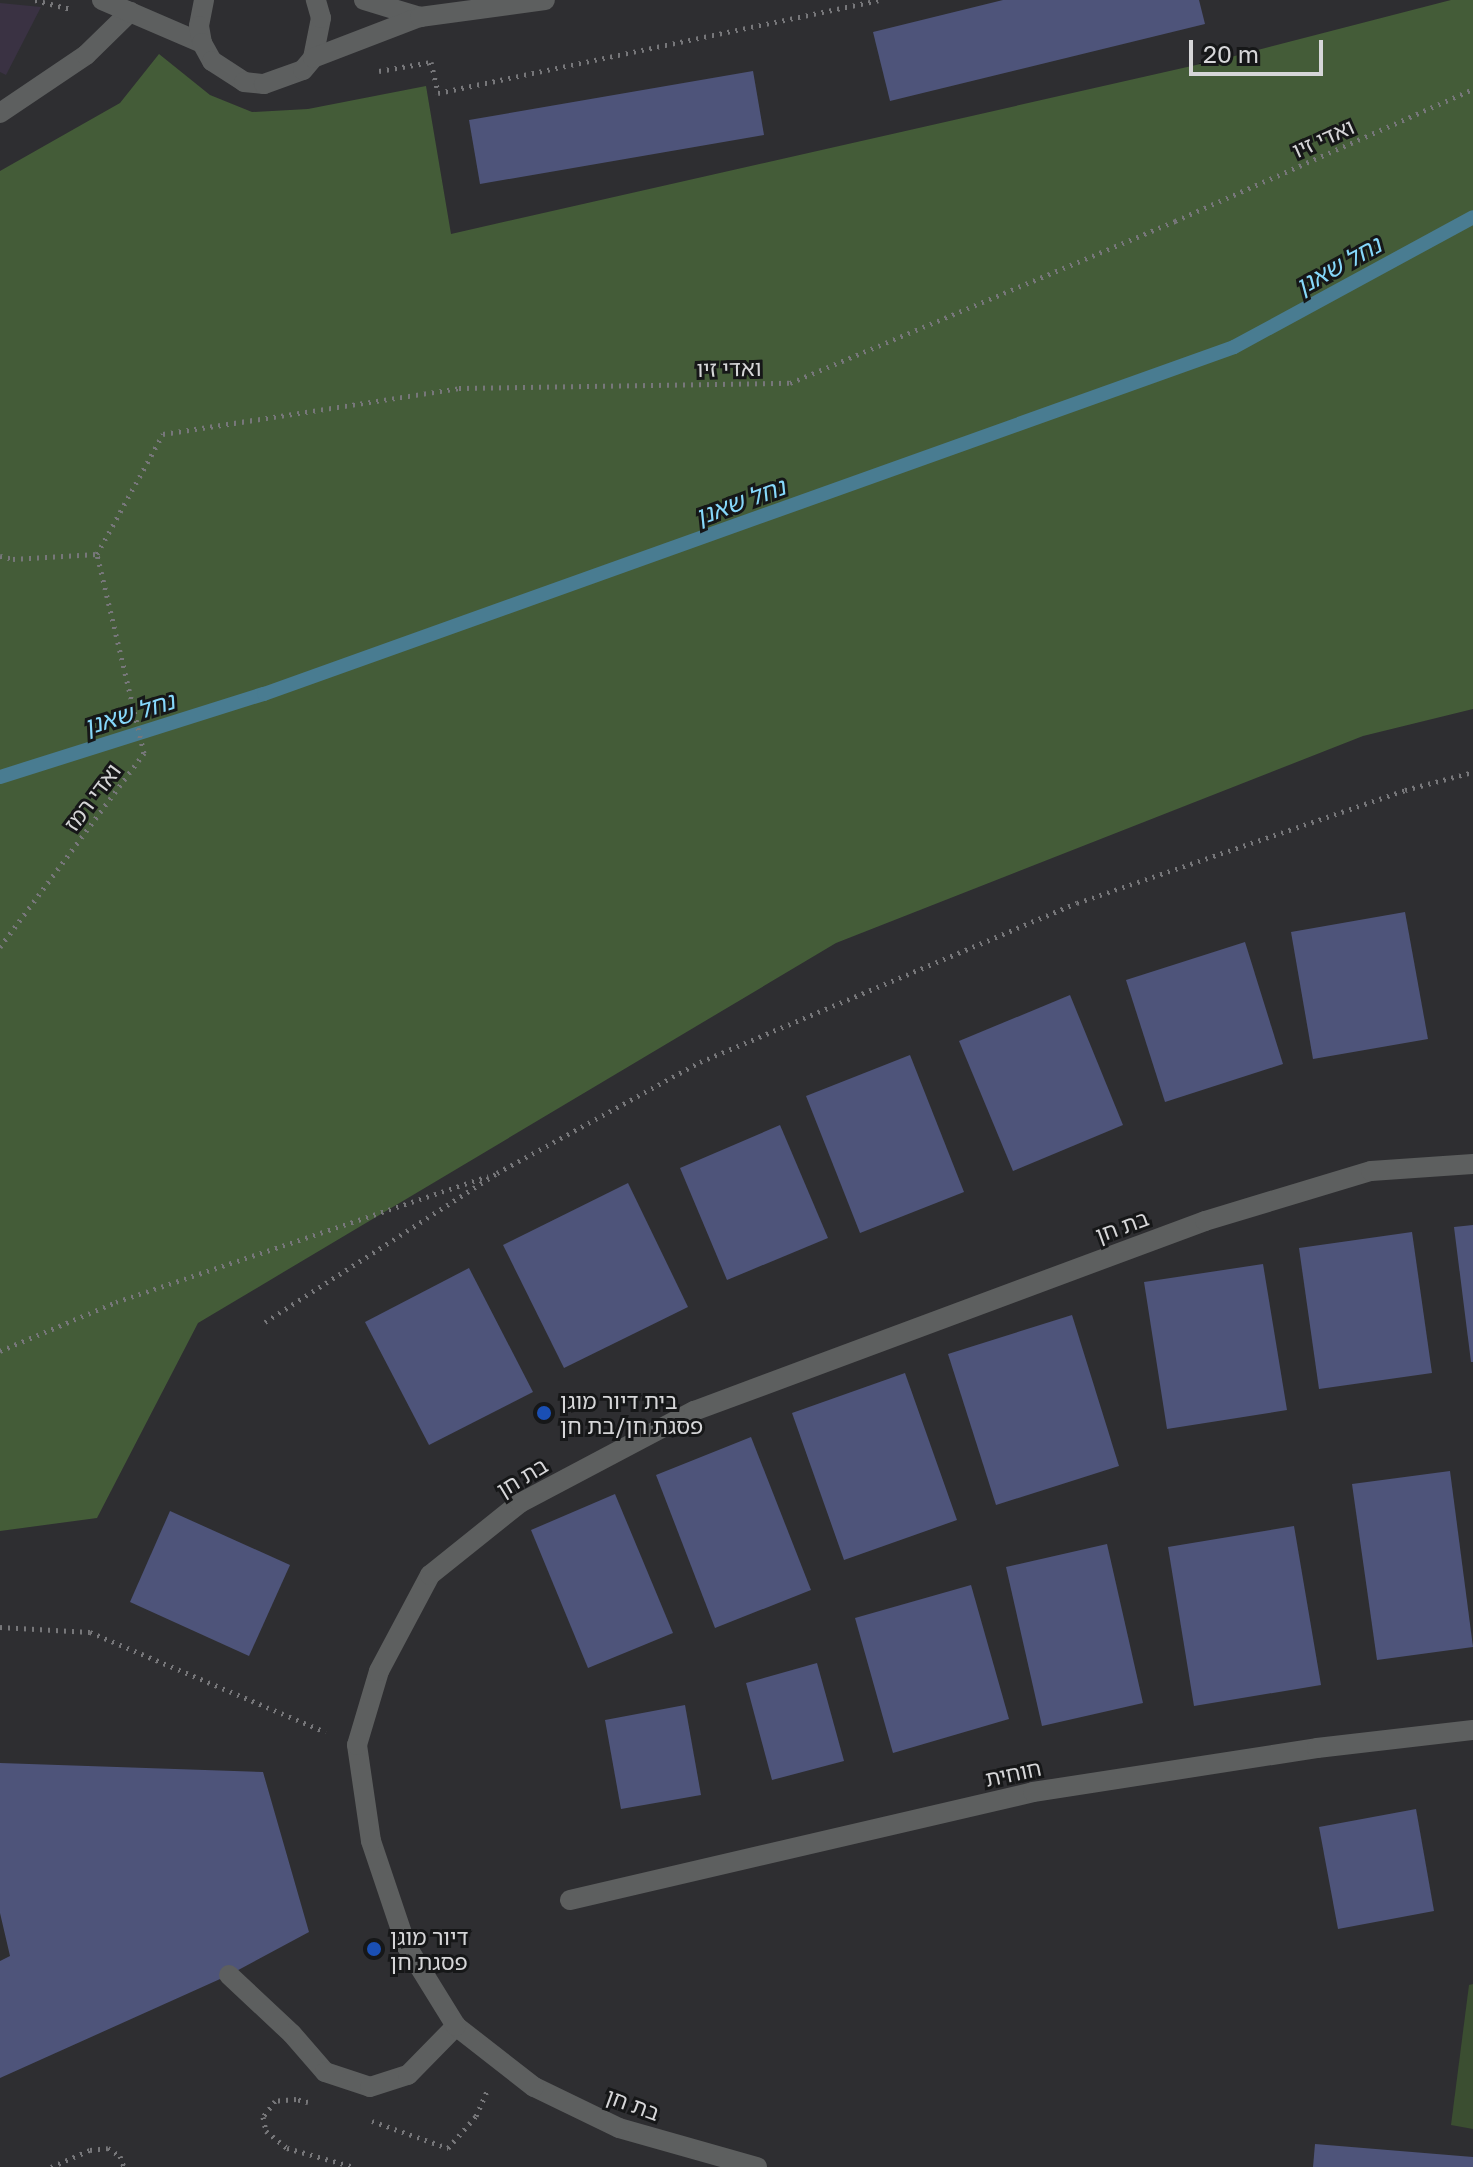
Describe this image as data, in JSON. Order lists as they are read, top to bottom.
{
  "streets": {
    "street": ["בת חן", "חוחית"],
    "path": ["ואדי זיו", "ואדי רמז"]
  },
  "crossings": [
    ["ואדי זיו", "ואדי רמז"]
  ],
  "water": ["נחל שאנן"],
  "places": ["בית דיור מוגן פסגת חן/בת חן", "דיור מוגן פסגת חן"],
  "scale_bar": "20 m"
}
